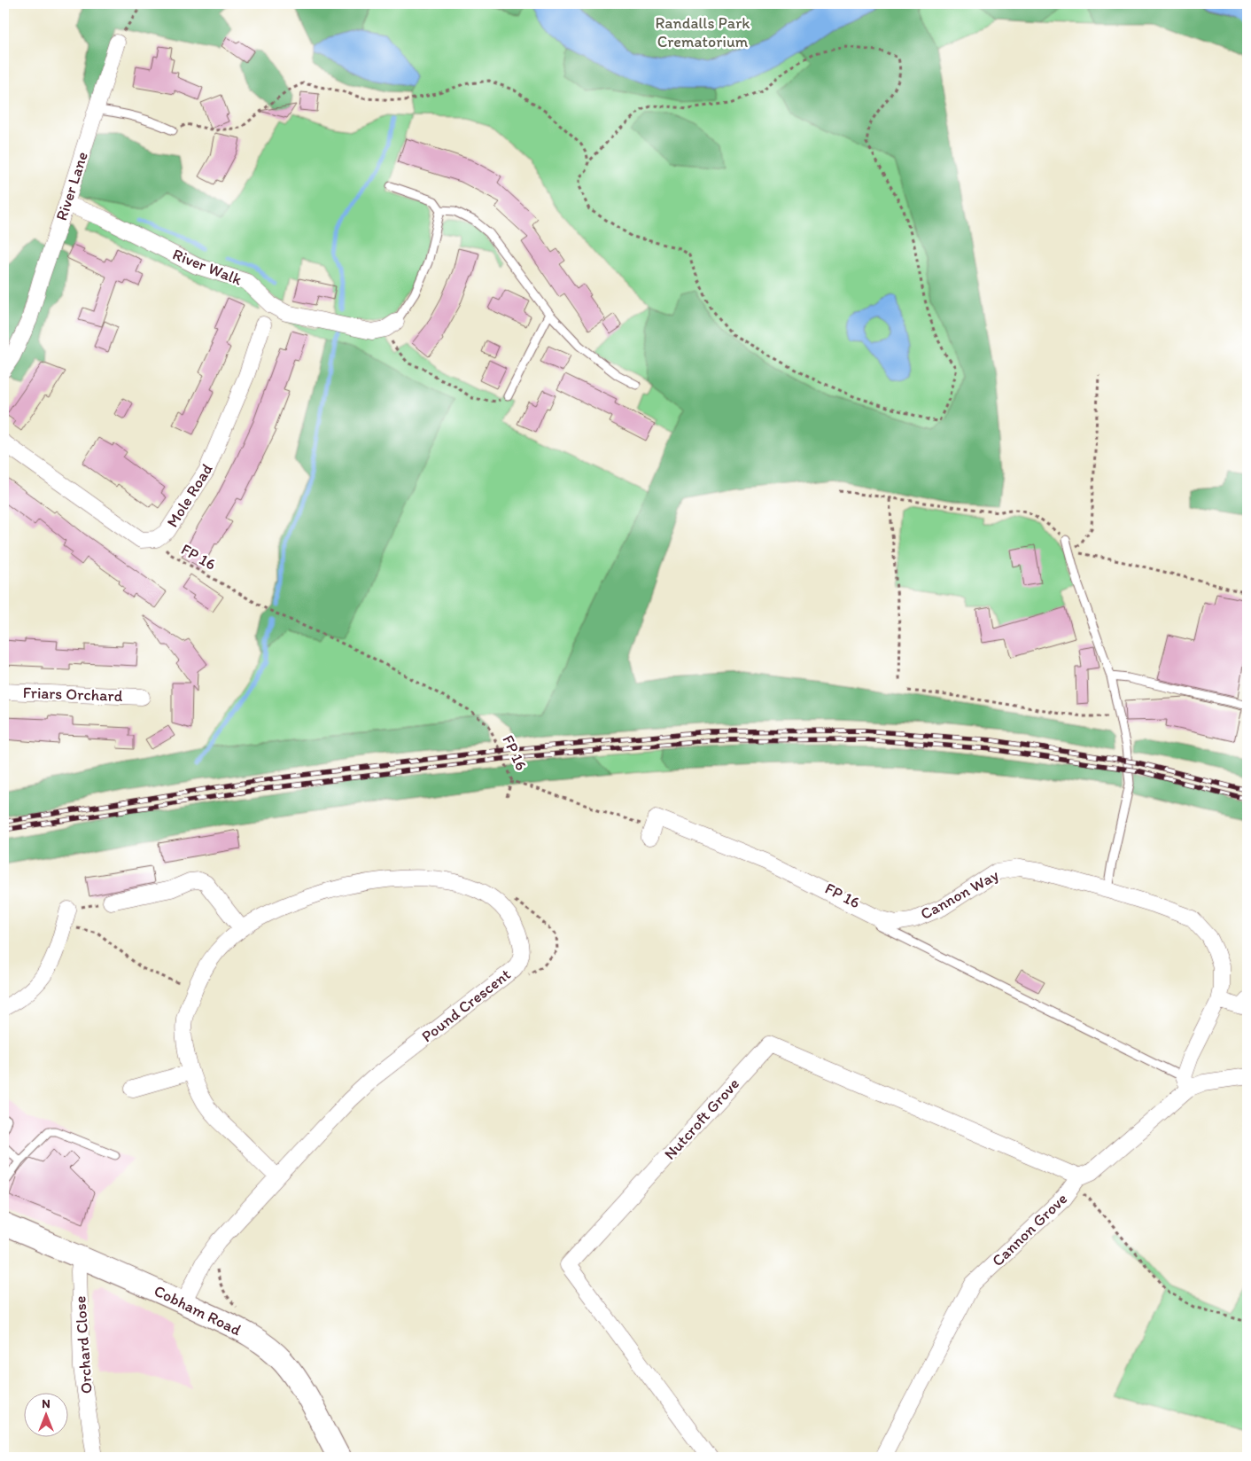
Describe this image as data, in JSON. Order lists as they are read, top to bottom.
{
  "streets": {
    "street": [
      "River Lane",
      "River Walk",
      "Mole Road",
      "Friars Orchard",
      "Cannon Way",
      "Pound Crescent",
      "Nutcroft Grove",
      "Cannon Grove",
      "Cobham Road",
      "Orchard Close"
    ],
    "path": ["FP 16"]
  },
  "crossings": [
    ["River Lane", "River Walk"],
    ["Mole Road", "FP 16"],
    ["FP 16", "Cannon Way"],
    ["Cannon Way", "Cannon Grove"],
    ["Pound Crescent", "Cobham Road"],
    ["Nutcroft Grove", "Cannon Grove"],
    ["Cobham Road", "Orchard Close"]
  ],
  "parks": ["Randalls Park Crematorium"],
  "north": "top"
}
